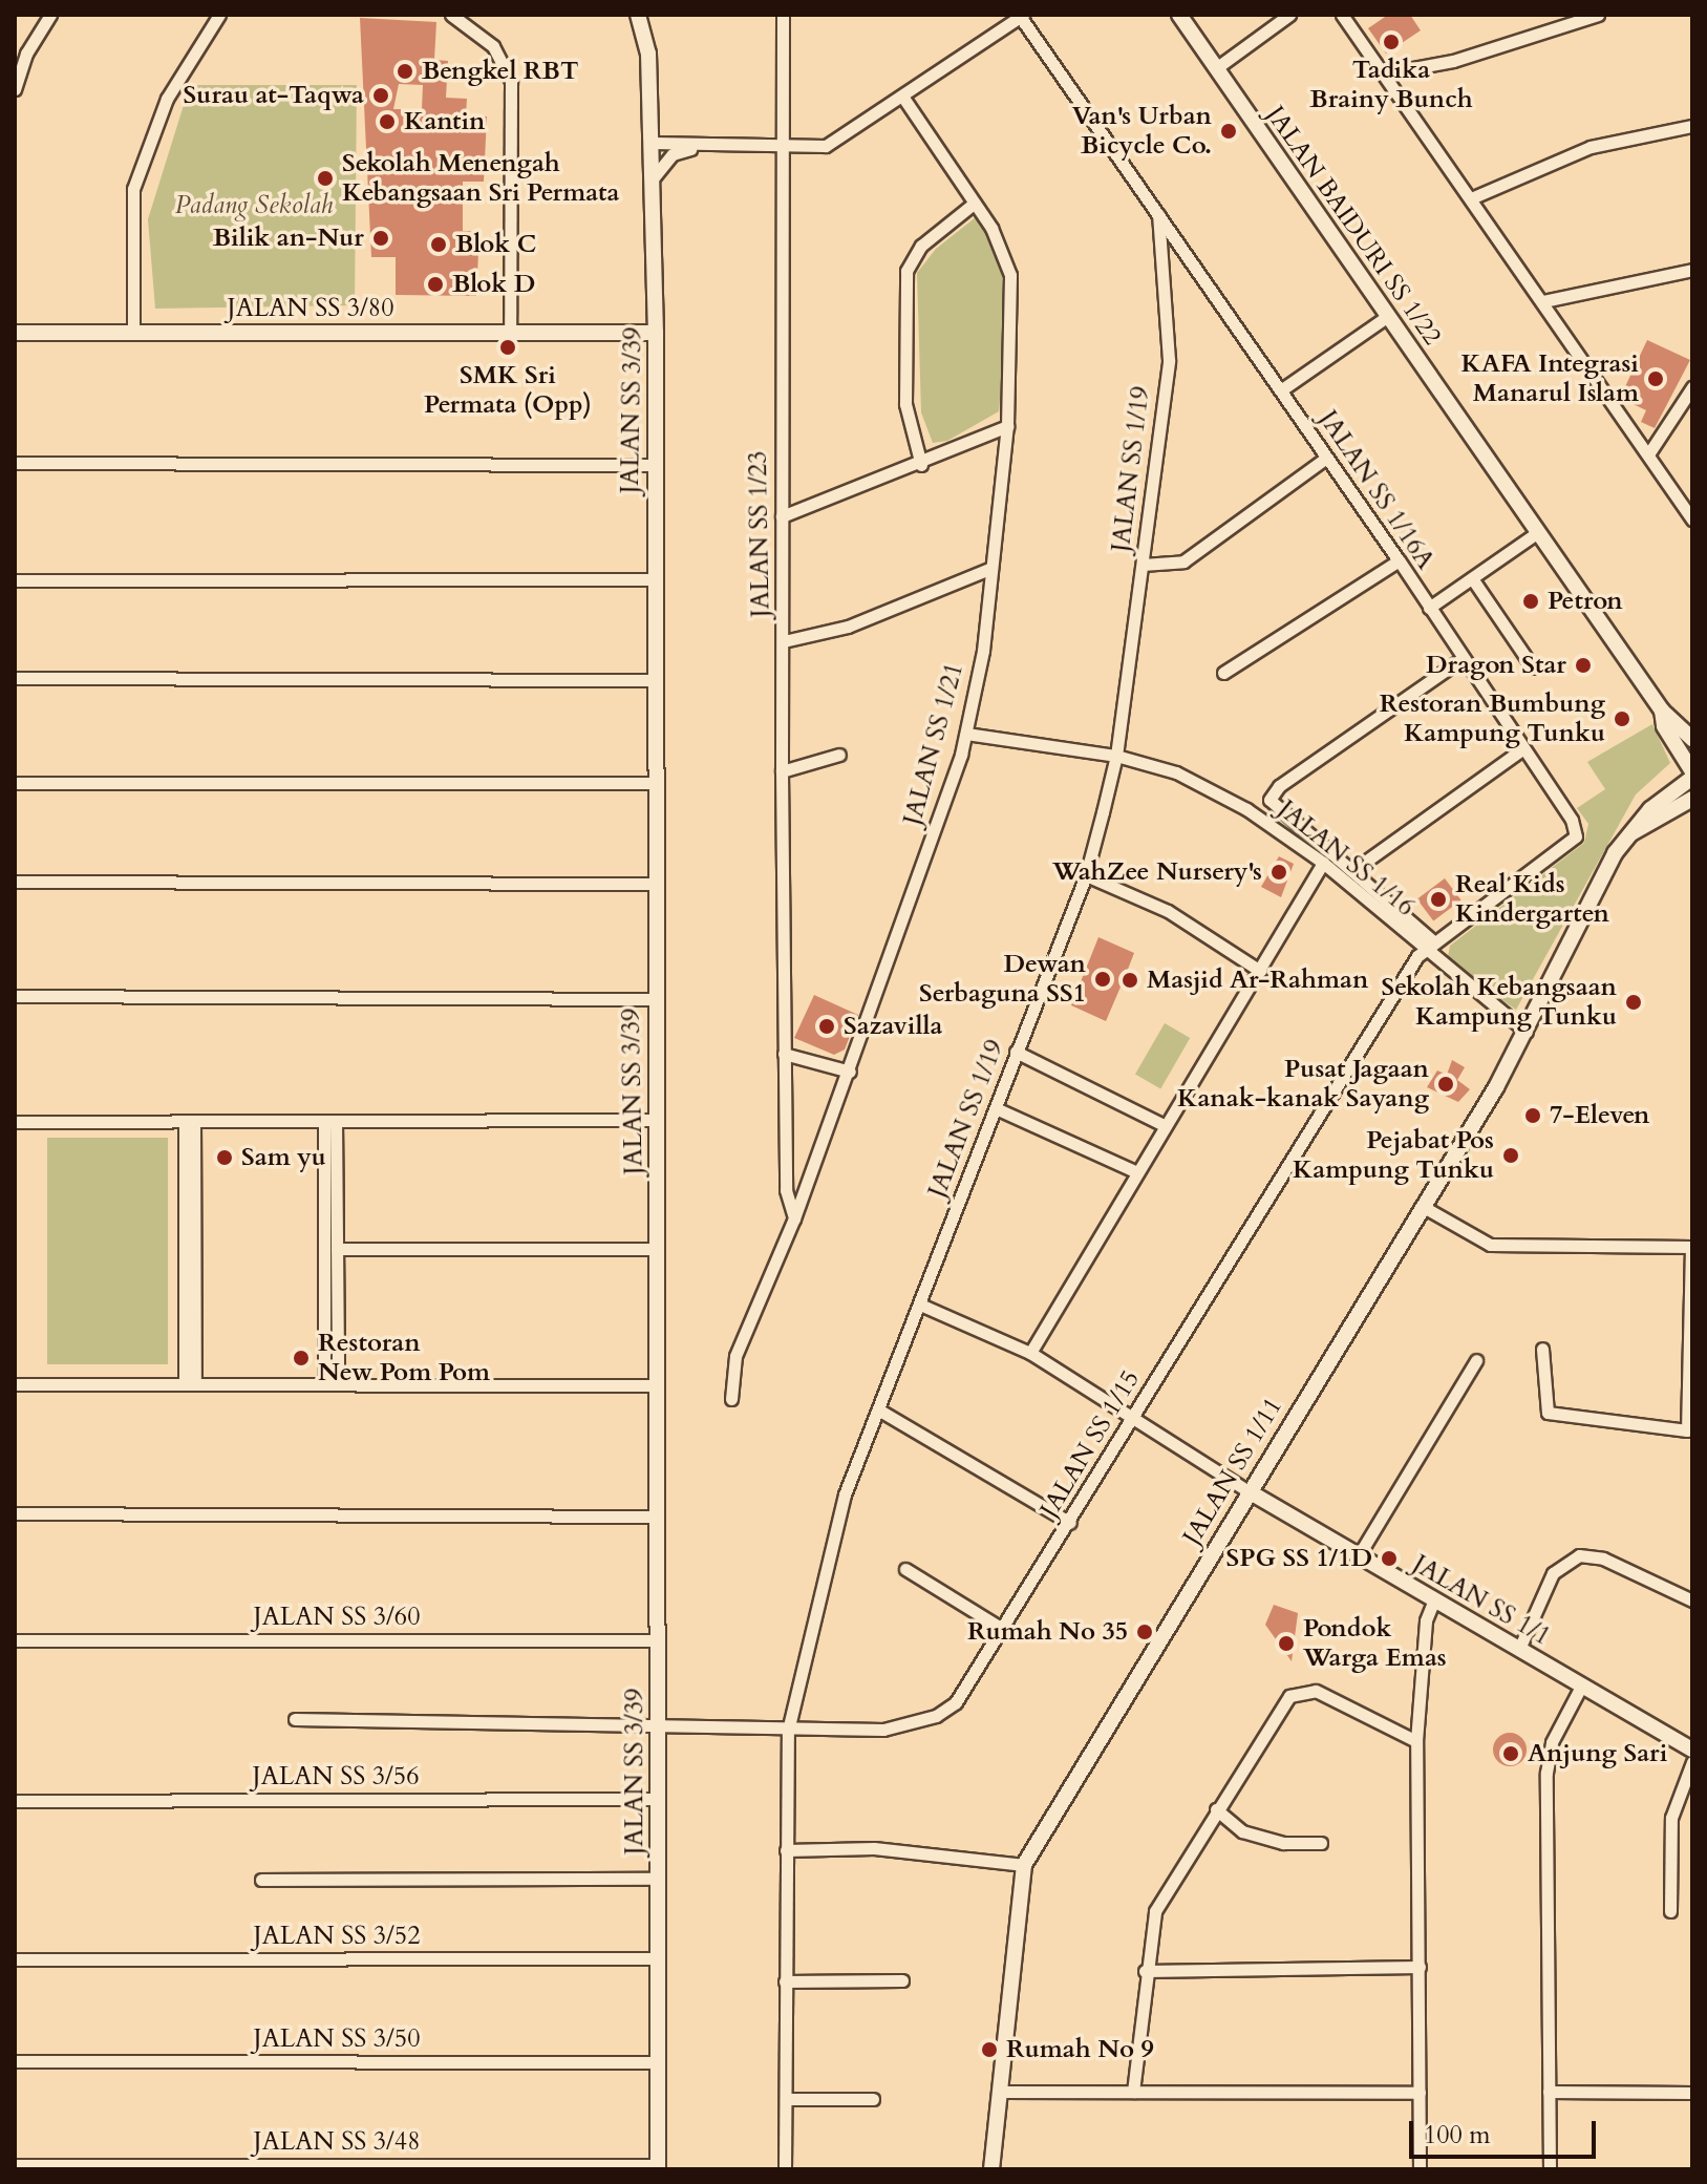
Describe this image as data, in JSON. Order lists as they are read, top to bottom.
{
  "streets": {
    "street": [
      "JALAN BAIDURI SS 1/22",
      "JALAN SS 3/80",
      "JALAN SS 3/39",
      "JALAN SS 1/19",
      "JALAN SS 1/16A",
      "JALAN SS 1/23",
      "JALAN SS 1/21",
      "JALAN SS 1/16",
      "JALAN SS 1/15",
      "JALAN SS 1/11",
      "JALAN SS 1/1",
      "JALAN SS 3/60",
      "JALAN SS 3/56",
      "JALAN SS 3/52",
      "JALAN SS 3/50",
      "JALAN SS 3/48"
    ]
  },
  "crossings": [
    ["JALAN SS 3/80", "JALAN SS 3/39"],
    ["JALAN SS 3/39", "JALAN SS 1/15"],
    ["JALAN SS 3/39", "JALAN SS 3/60"],
    ["JALAN SS 3/39", "JALAN SS 3/56"],
    ["JALAN SS 3/39", "JALAN SS 3/52"],
    ["JALAN SS 3/39", "JALAN SS 3/50"],
    ["JALAN SS 3/39", "JALAN SS 3/48"],
    ["JALAN SS 1/19", "JALAN SS 1/16A"],
    ["JALAN SS 1/19", "JALAN SS 1/16"],
    ["JALAN SS 1/19", "JALAN SS 1/15"],
    ["JALAN SS 1/16A", "JALAN SS 1/16"],
    ["JALAN SS 1/16A", "JALAN SS 1/15"],
    ["JALAN SS 1/23", "JALAN SS 1/21"],
    ["JALAN SS 1/21", "JALAN SS 1/16"],
    ["JALAN SS 1/16", "JALAN SS 1/15"],
    ["JALAN SS 1/16", "JALAN SS 1/11"],
    ["JALAN SS 1/11", "JALAN SS 1/1"]
  ],
  "parks": ["Padang Sekolah"],
  "places": [
    "Tadika Brainy Bunch",
    "Bengkel RBT",
    "Surau at-Taqwa",
    "Kantin",
    "Van's Urban Bicycle Co.",
    "Sekolah Menengah Kebangsaan Sri Permata",
    "Bilik an-Nur",
    "Blok C",
    "Blok D",
    "SMK Sri Permata (Opp)",
    "KAFA Integrasi Manarul Islam",
    "Petron",
    "Dragon Star",
    "Restoran Bumbung Kampung Tunku",
    "WahZee Nursery's",
    "Real Kids Kindergarten",
    "Dewan Serbaguna SS1",
    "Masjid Ar-Rahman",
    "Sekolah Kebangsaan Kampung Tunku",
    "Sazavilla",
    "Pusat Jagaan Kanak-kanak Sayang",
    "7-Eleven",
    "Pejabat Pos Kampung Tunku",
    "Sam yu",
    "Restoran New Pom Pom",
    "SPG SS 1/1D",
    "Rumah No 35",
    "Pondok Warga Emas",
    "Anjung Sari",
    "Rumah No 9"
  ],
  "scale_bar": "100 m"
}
